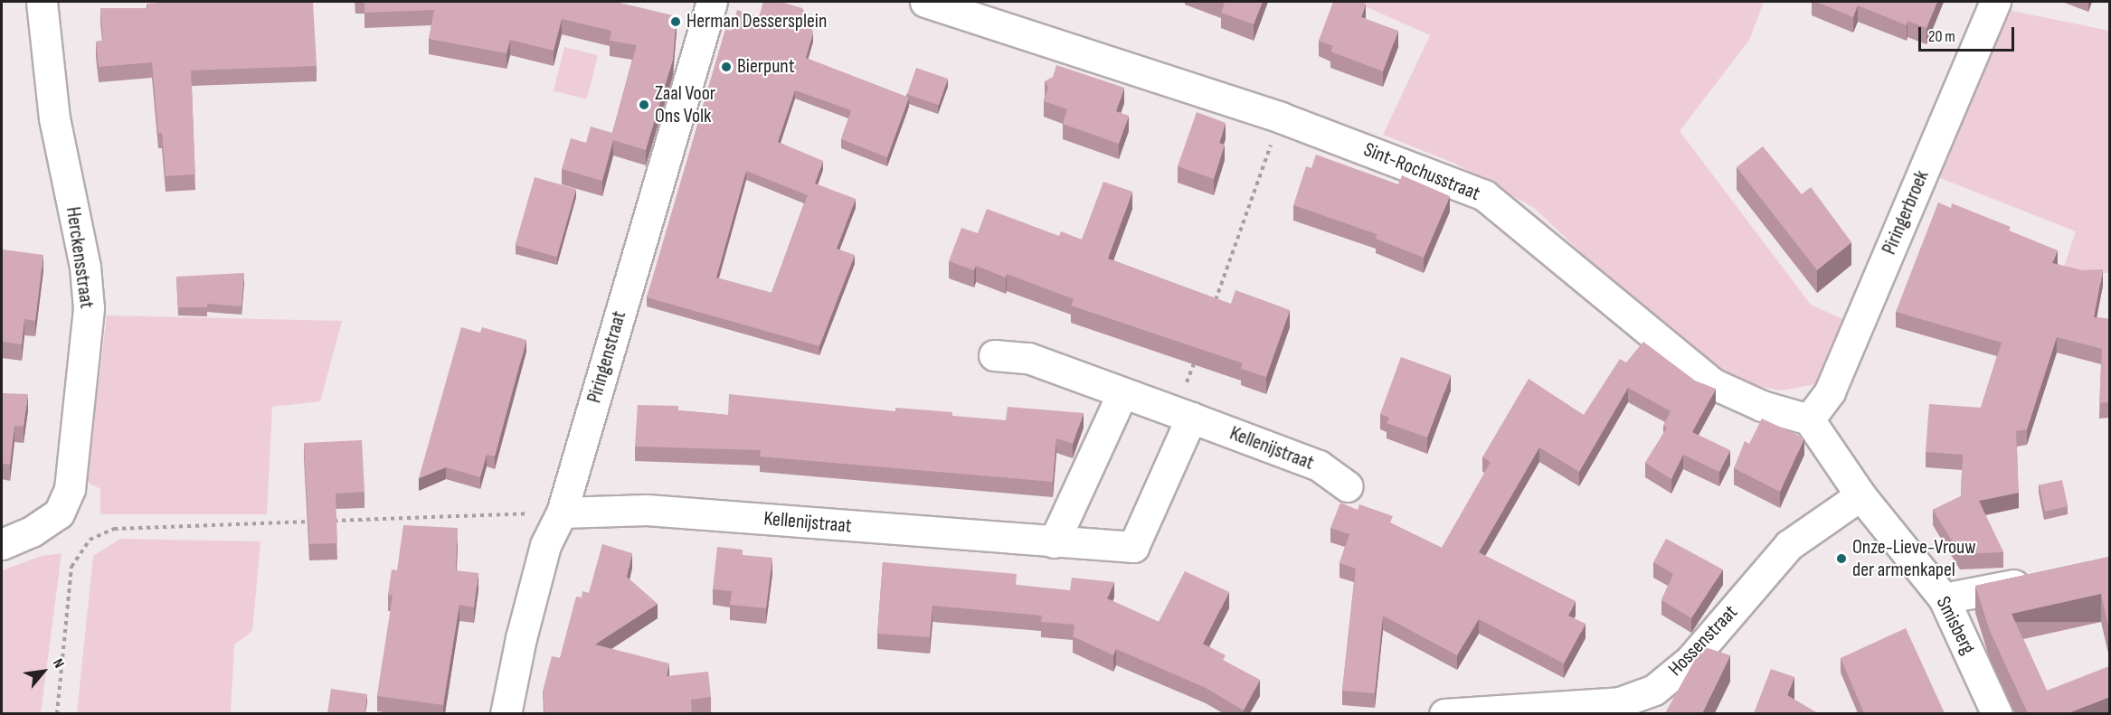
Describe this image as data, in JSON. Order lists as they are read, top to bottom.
{
  "streets": {
    "street": [
      "Sint-Rochusstraat",
      "Piringerbroek",
      "Herckensstraat",
      "Piringenstraat",
      "Kellenijstraat",
      "Smisberg",
      "Hossenstraat"
    ]
  },
  "crossings": [
    ["Sint-Rochusstraat", "Piringerbroek"],
    ["Piringenstraat", "Kellenijstraat"],
    ["Smisberg", "Hossenstraat"]
  ],
  "places": [
    "Herman Dessersplein",
    "Bierpunt",
    "Zaal Voor Ons Volk",
    "Onze-Lieve-Vrouw der armenkapel"
  ],
  "scale_bar": "20 m",
  "north": "top right"
}
